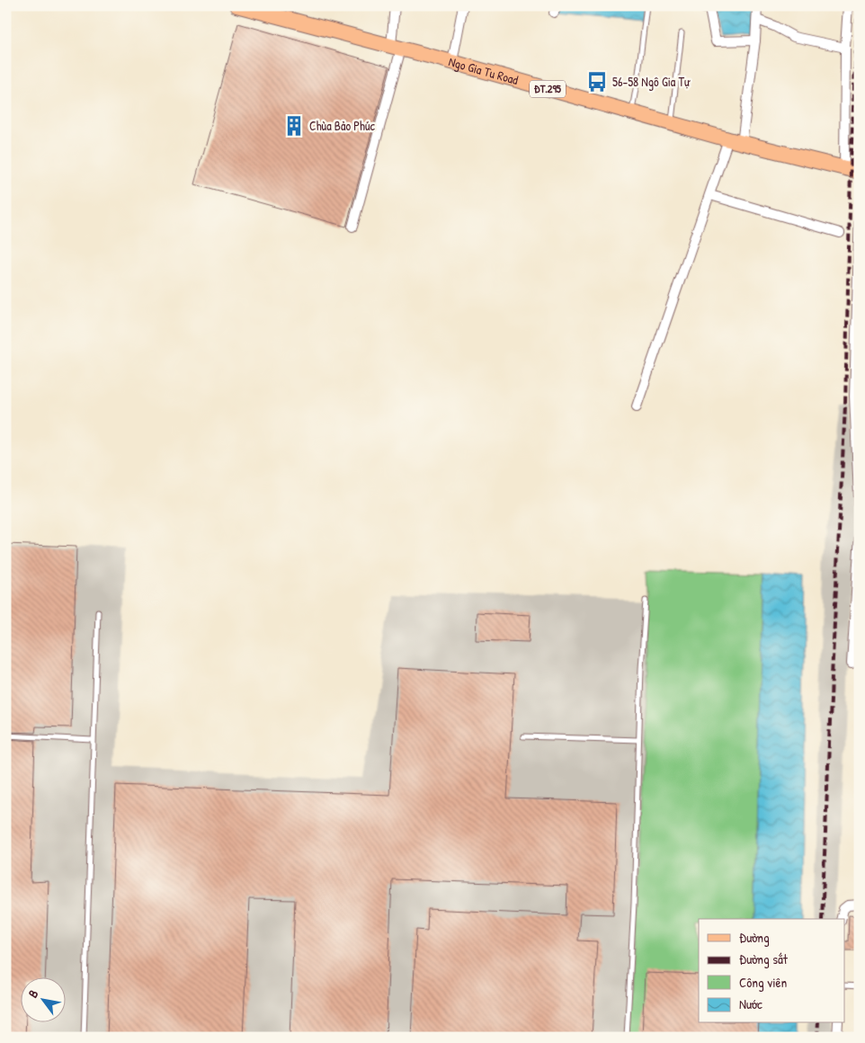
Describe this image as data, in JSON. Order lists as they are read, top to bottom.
{
  "streets": {
    "main road": ["Ngo Gia Tu Road", "ĐT.295"]
  },
  "places": {
    "bus stop": ["56-58 Ngô Gia Tự"],
    "building": ["Chùa Bảo Phúc"]
  },
  "legend": [
    "Đường",
    "Đường sắt",
    "Công viên",
    "Nước"
  ],
  "north": "top left"
}
